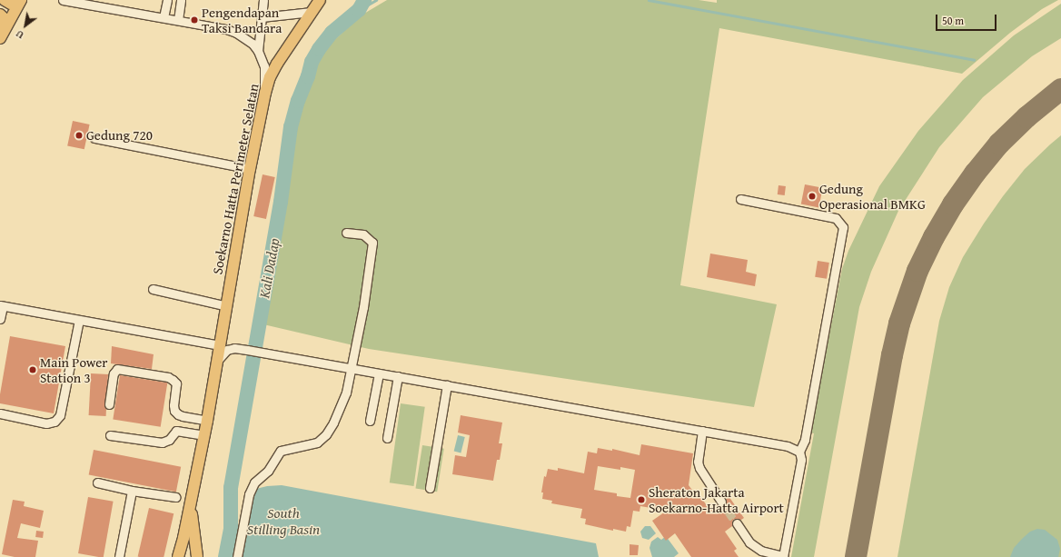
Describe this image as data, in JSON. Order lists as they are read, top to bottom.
{
  "streets": {
    "main road": ["Soekarno Hatta Perimeter Selatan"]
  },
  "water": ["Kali Dadap", "South Stilling Basin"],
  "places": [
    "Pengendapan Taksi Bandara",
    "Gedung 720",
    "Gedung Operasional BMKG",
    "Main Power Station 3",
    "Sheraton Jakarta Soekarno-Hatta Airport"
  ],
  "scale_bar": "50 m",
  "north": "bottom left"
}
